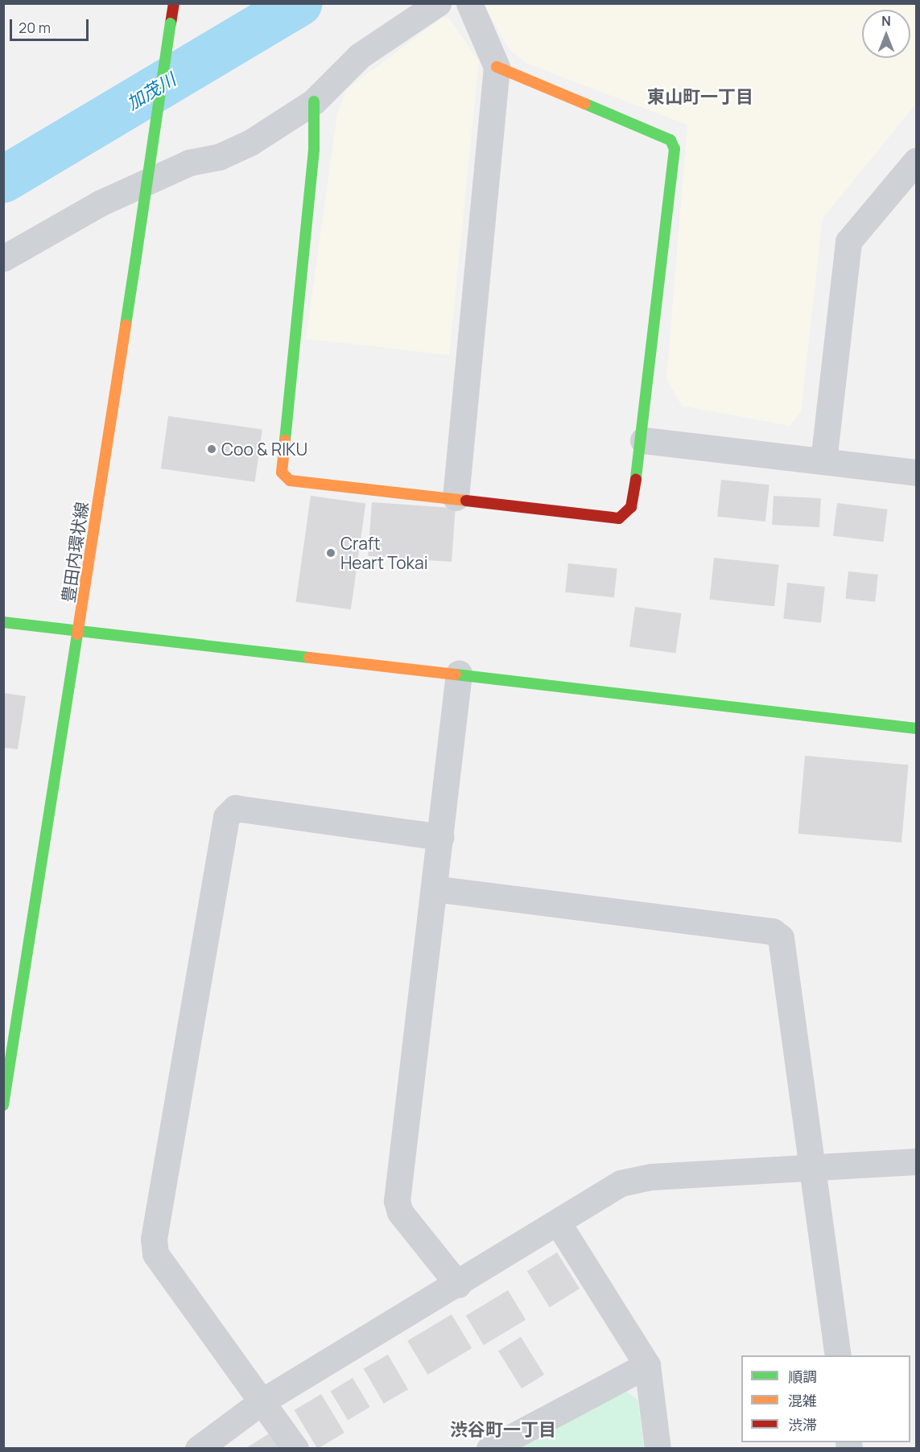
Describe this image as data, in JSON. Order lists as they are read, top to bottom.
{
  "streets": {
    "street": ["豊田内環状線"]
  },
  "districts": ["東山町一丁目", "渋谷町一丁目"],
  "water": ["加茂川"],
  "places": ["Coo & RIKU", "Craft Heart Tokai"],
  "legend": ["順調", "混雑", "渋滞"],
  "scale_bar": "20 m",
  "north": "top"
}
